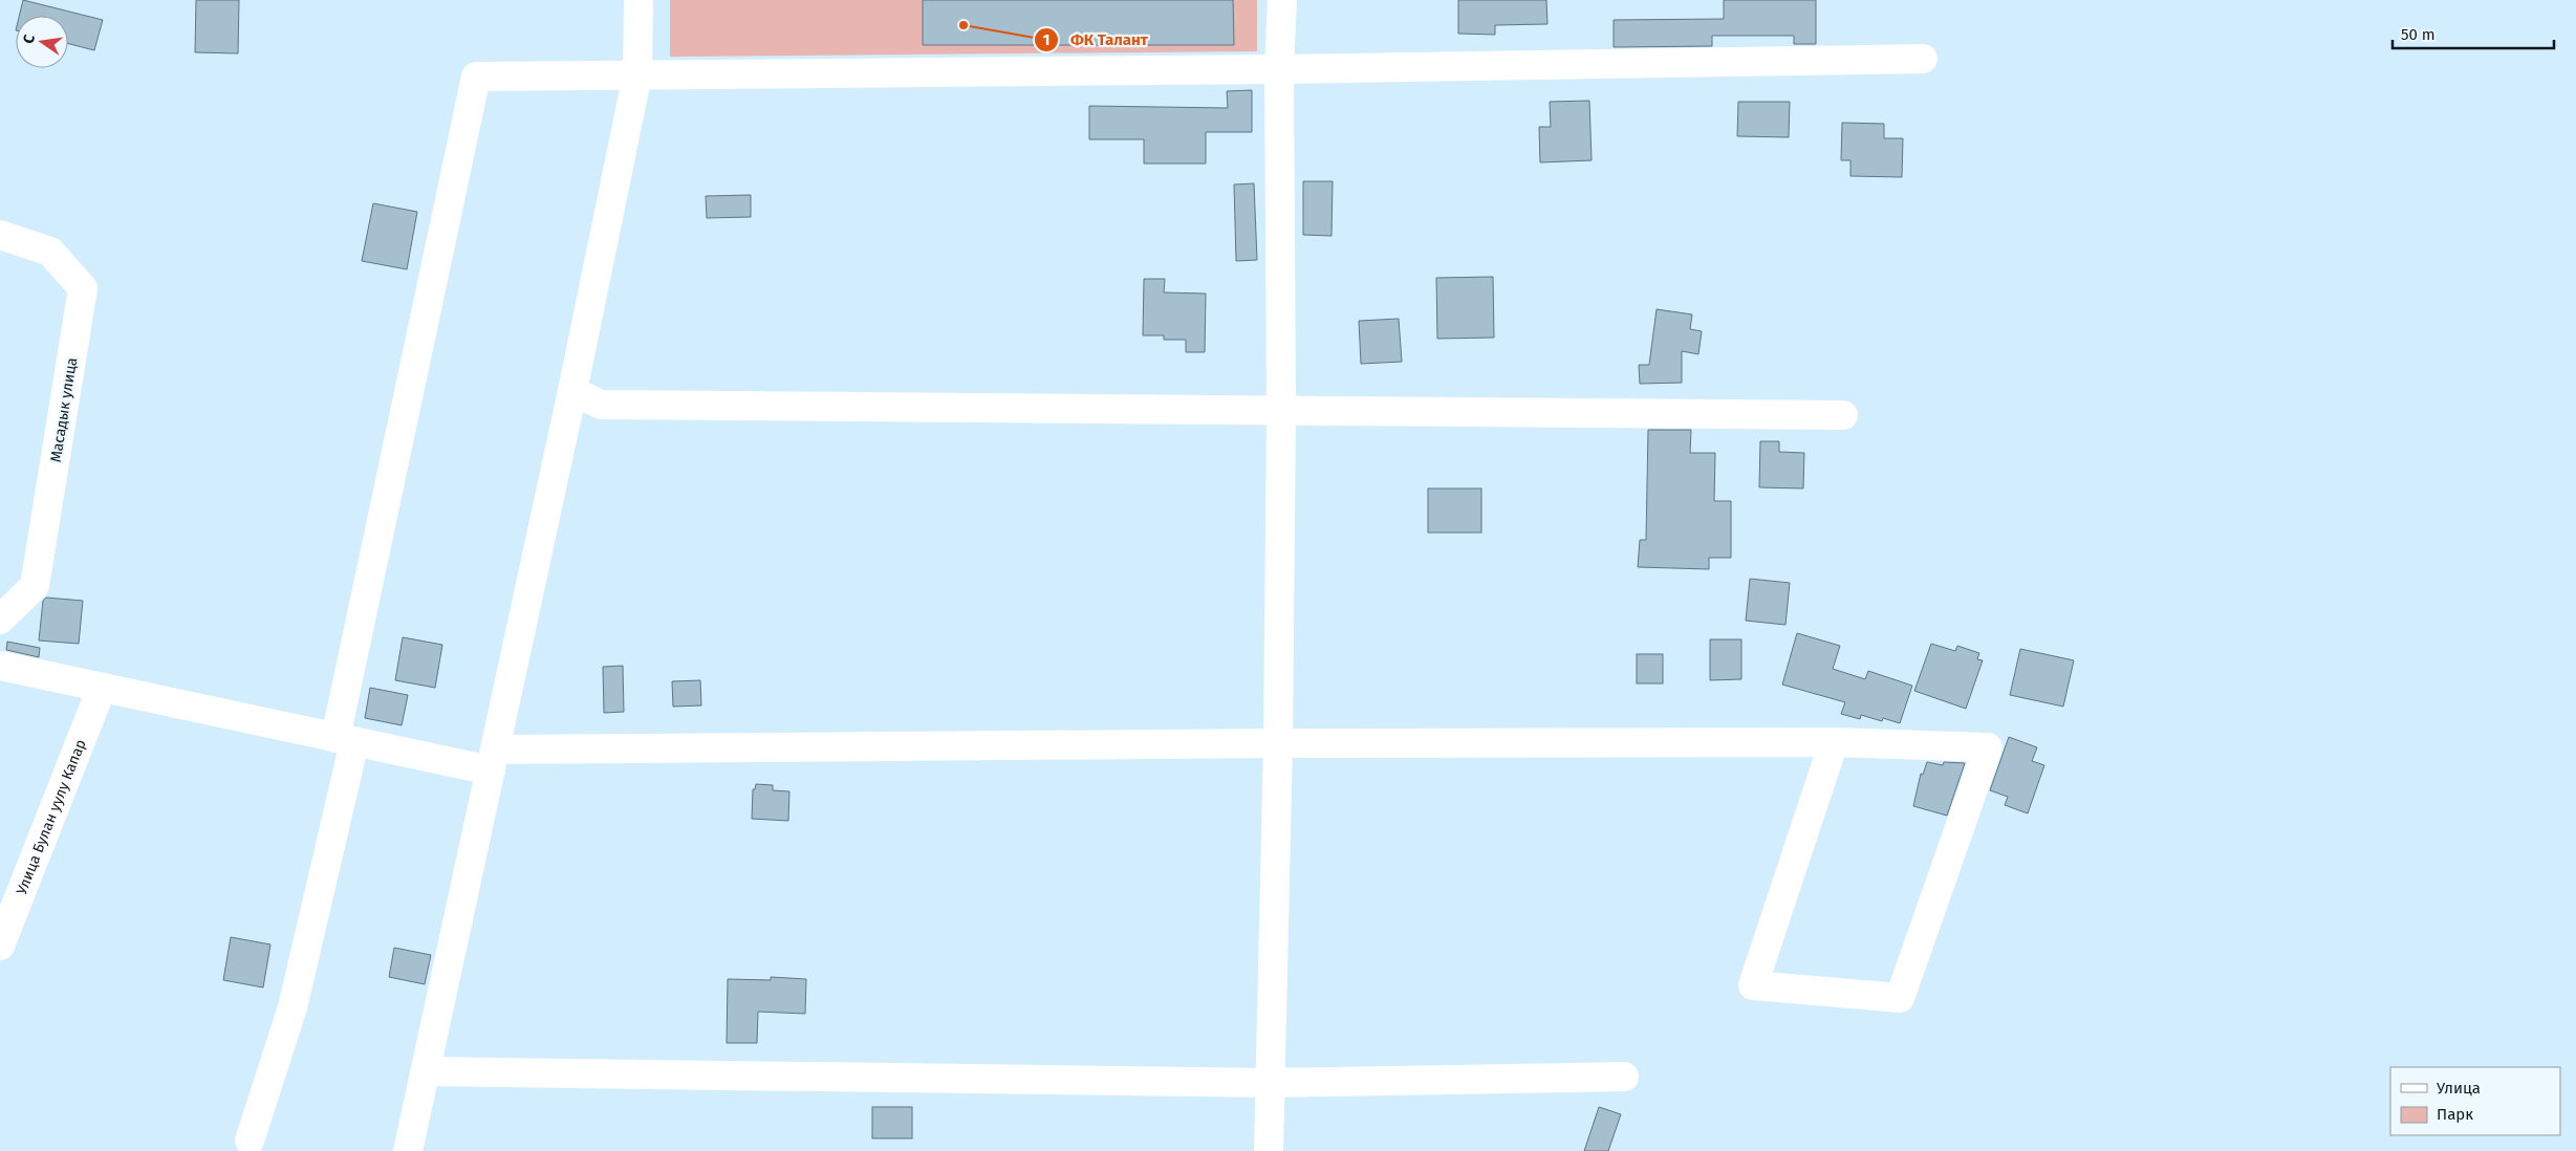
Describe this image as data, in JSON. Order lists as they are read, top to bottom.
{
  "streets": {
    "street": ["Масадык улица", "Улица Булан уулу Капар"]
  },
  "places": ["ФК Талант"],
  "legend": ["Улица", "Парк"],
  "scale_bar": "50 m",
  "north": "left"
}
